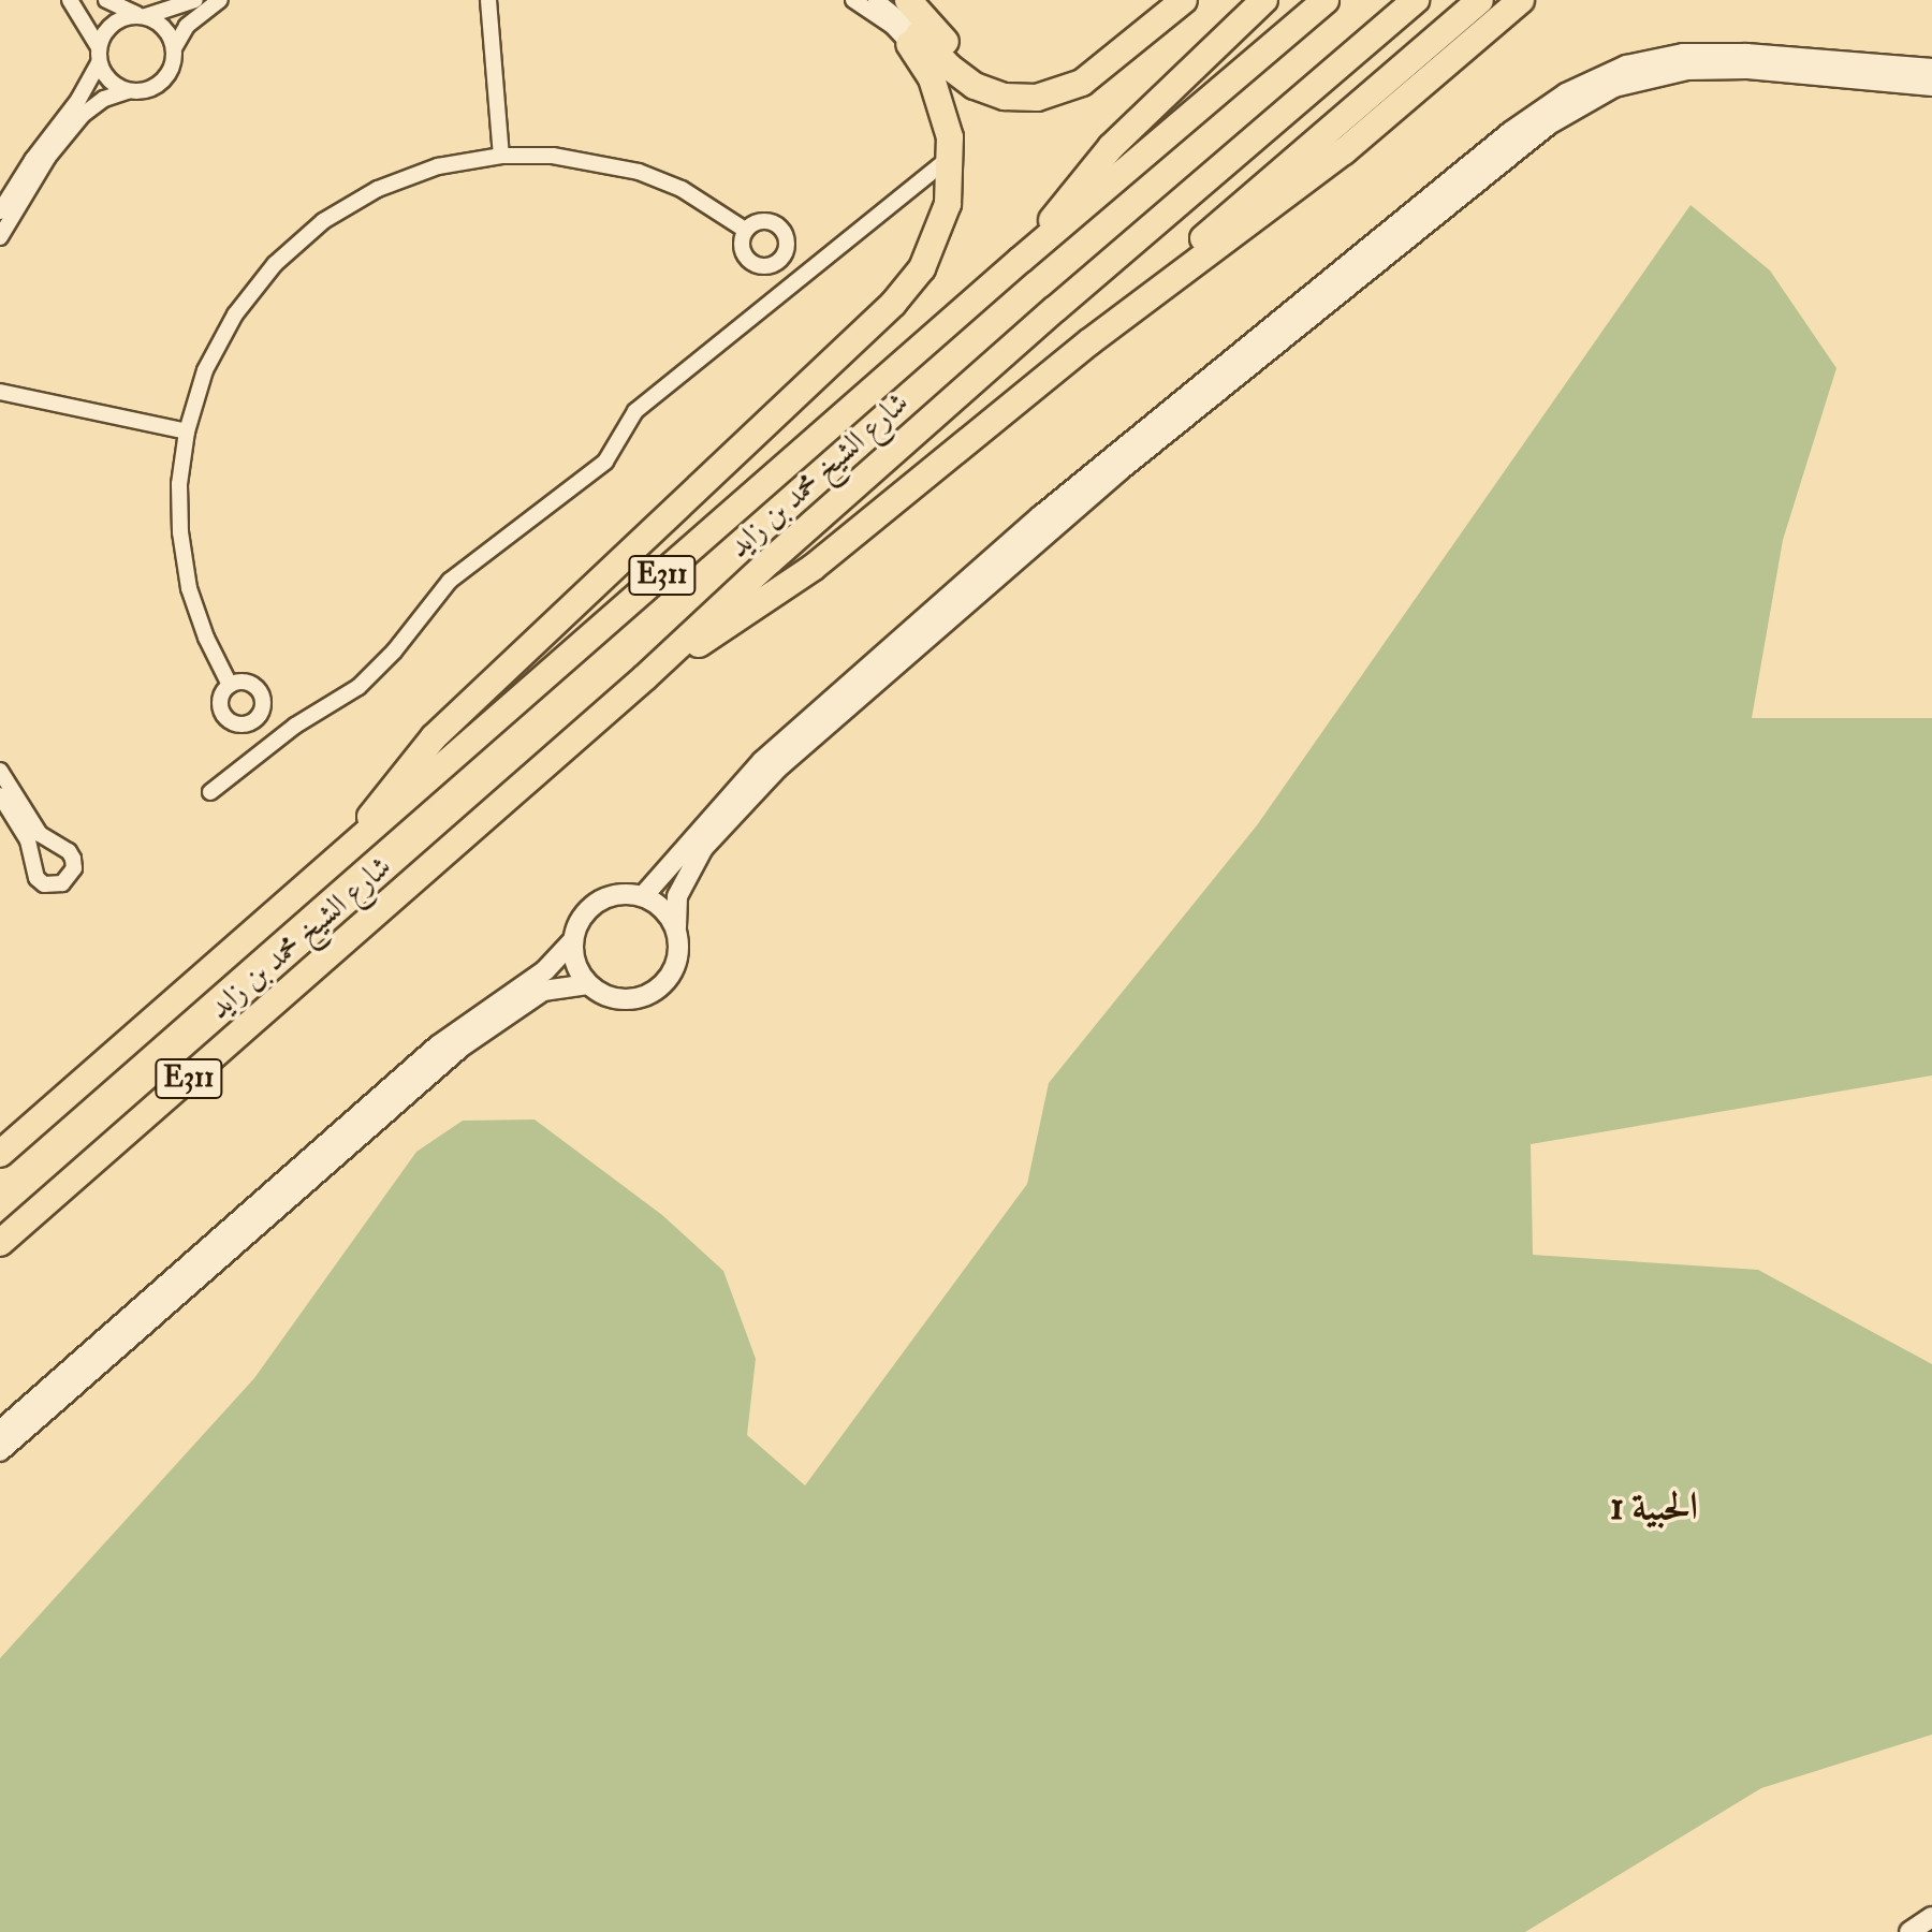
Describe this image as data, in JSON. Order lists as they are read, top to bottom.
{
  "streets": {
    "highway": ["شارع الشيخ محمد بن زايد", "E311"]
  },
  "districts": ["الحبية 1"]
}
